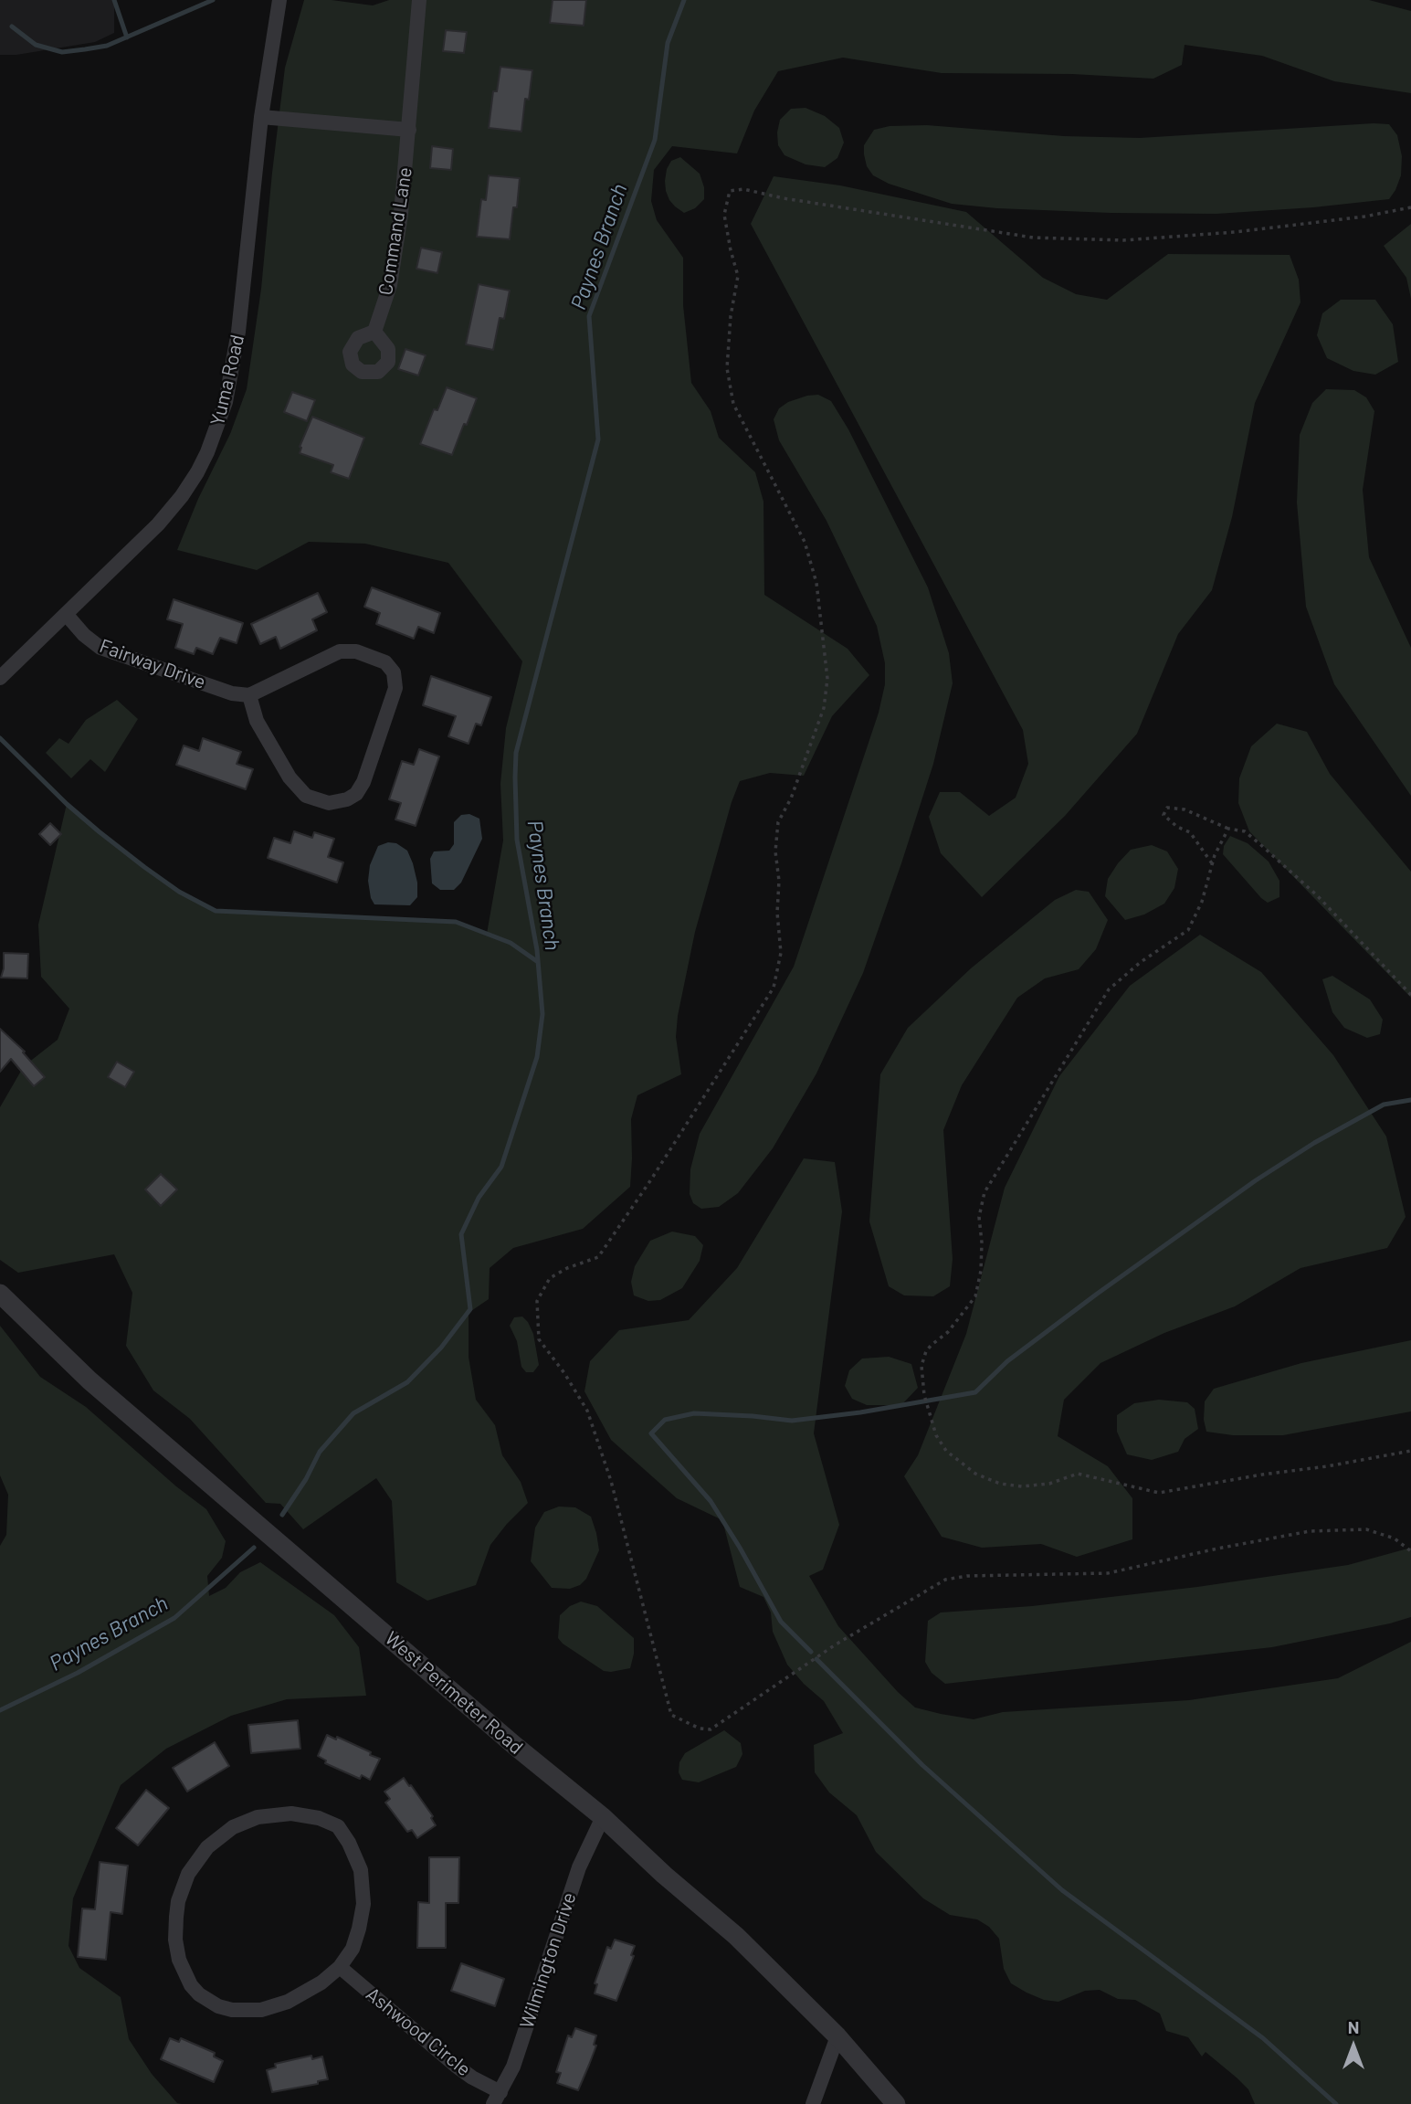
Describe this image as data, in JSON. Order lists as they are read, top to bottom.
{
  "streets": {
    "street": [
      "Command Lane",
      "Yuma Road",
      "Fairway Drive",
      "West Perimeter Road",
      "Wilmington Drive",
      "Ashwood Circle"
    ]
  },
  "crossings": [
    ["Yuma Road", "Fairway Drive"],
    ["West Perimeter Road", "Wilmington Drive"],
    ["Wilmington Drive", "Ashwood Circle"]
  ],
  "water": ["Paynes Branch"],
  "north": "top"
}
